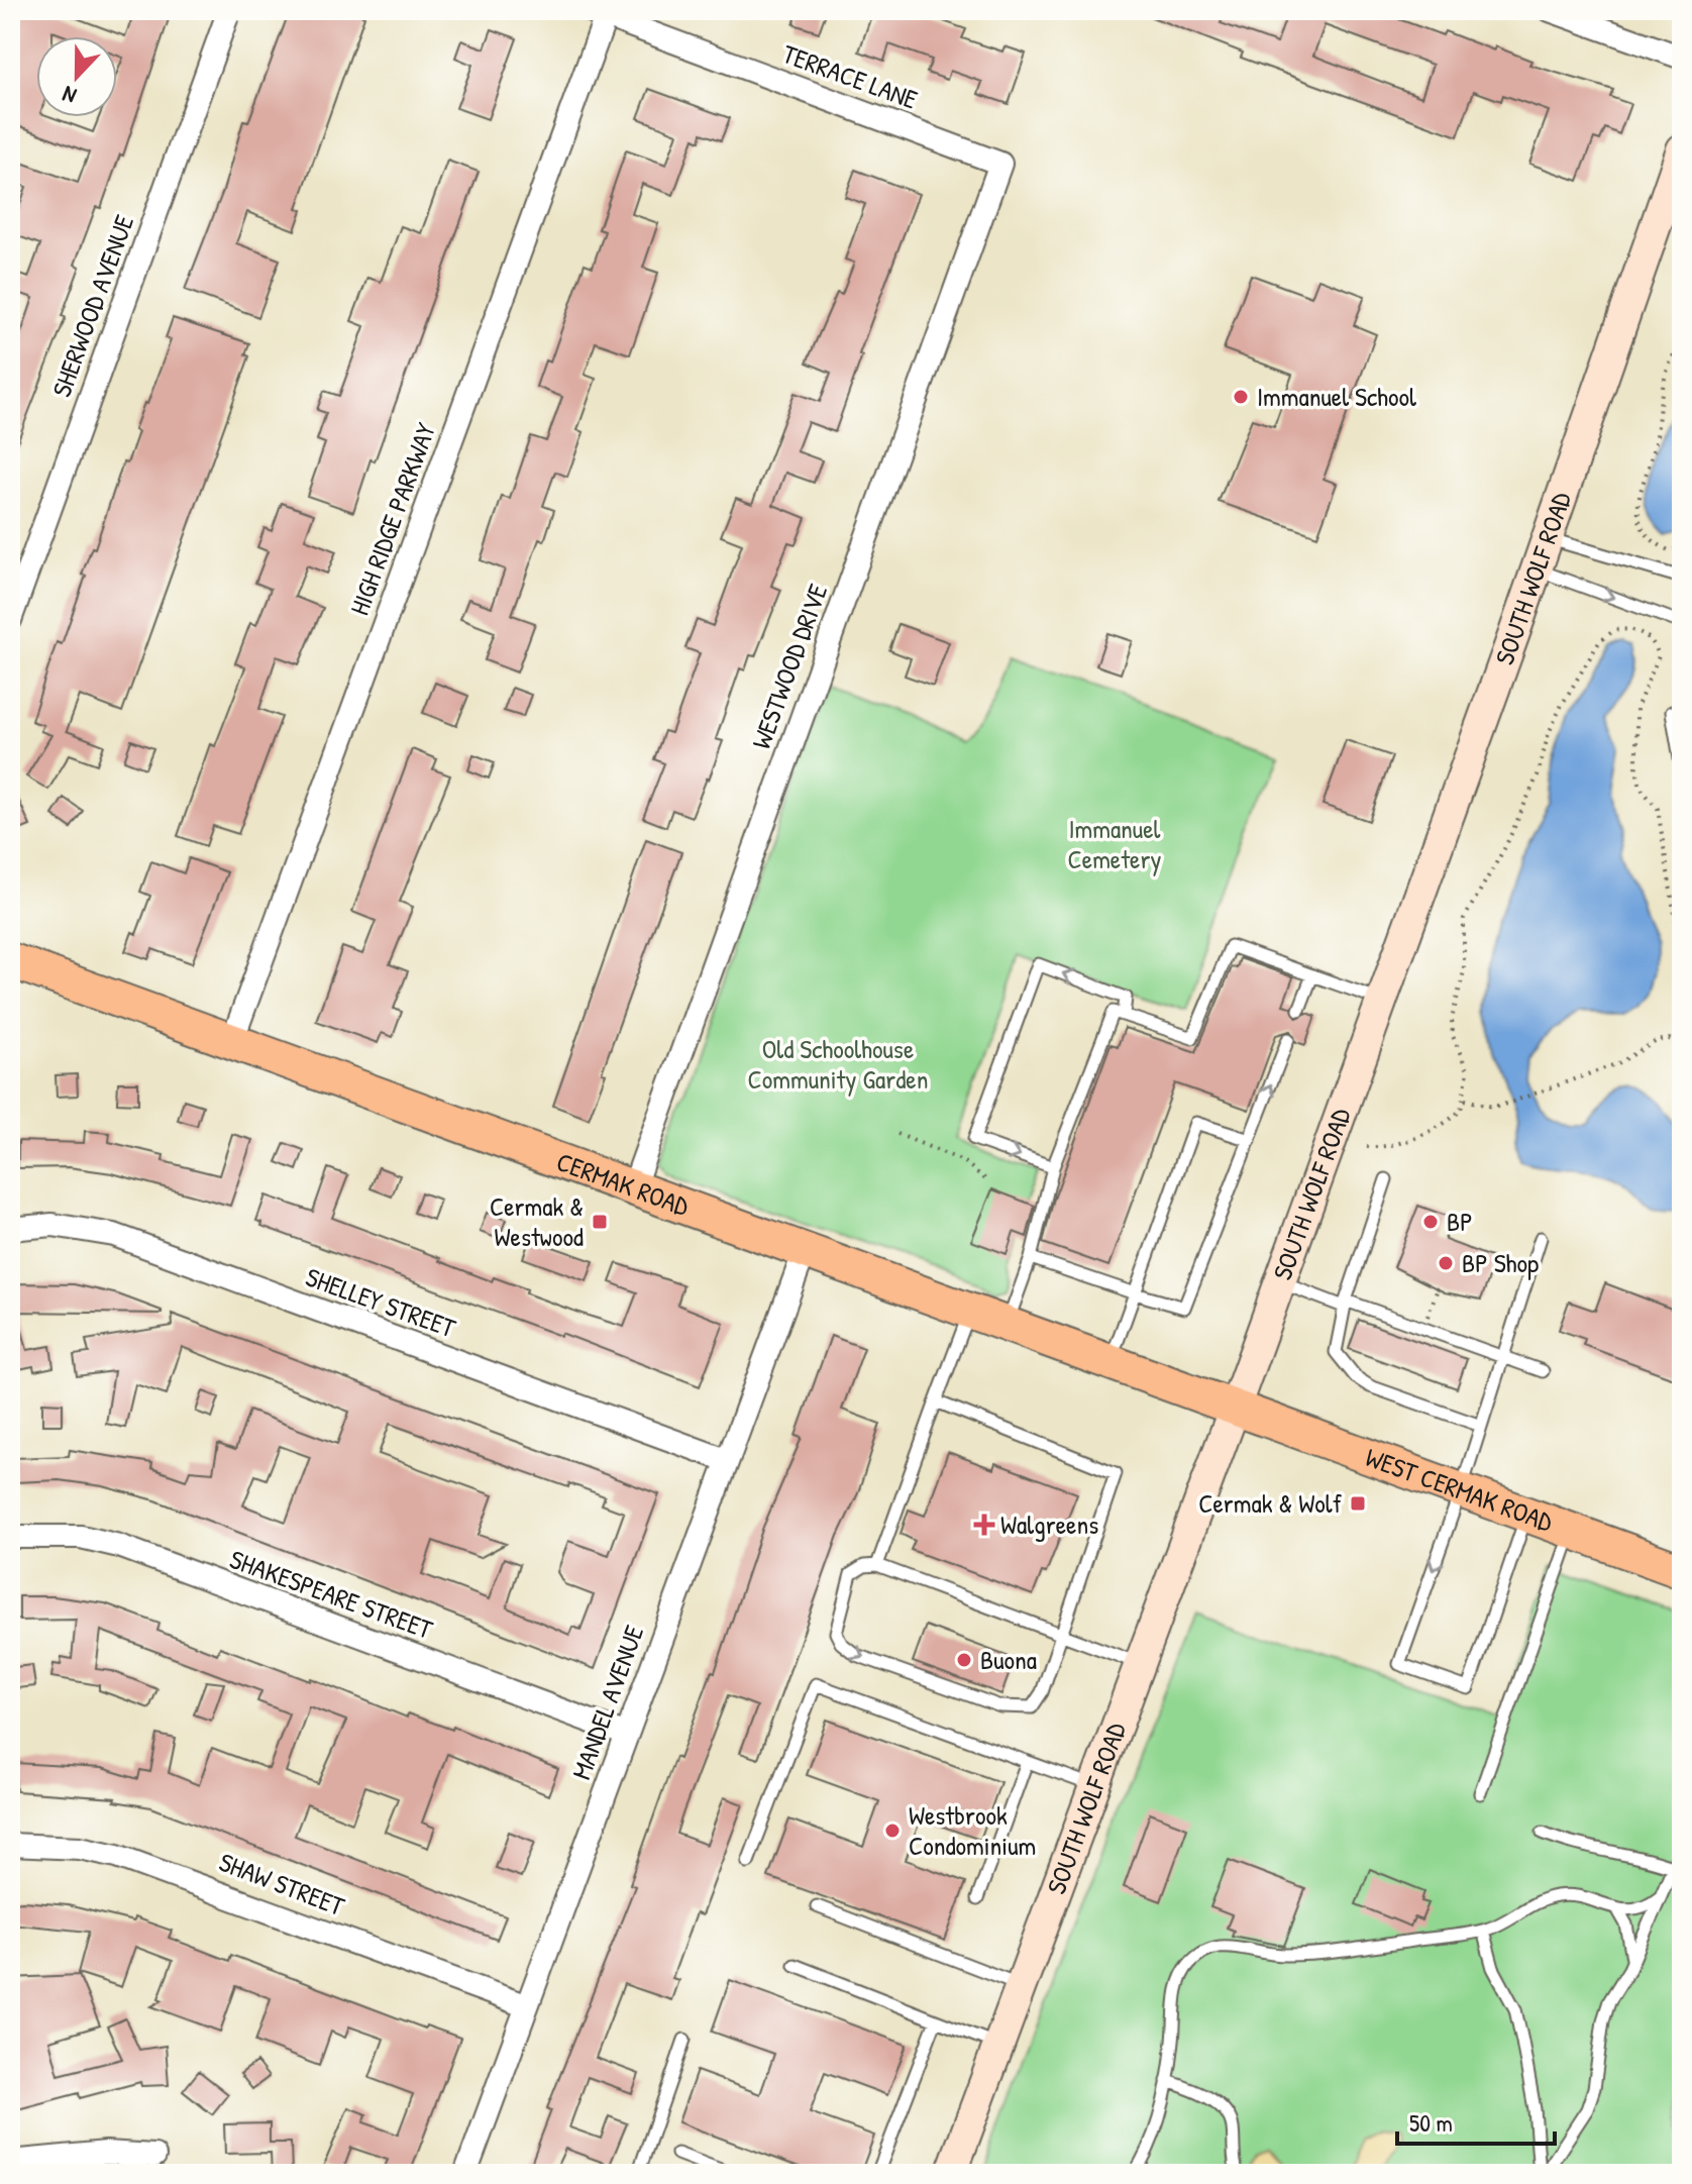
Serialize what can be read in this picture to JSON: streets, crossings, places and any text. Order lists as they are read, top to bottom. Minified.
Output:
{"streets":{"main road":["SOUTH WOLF ROAD","CERMAK ROAD","WEST CERMAK ROAD"],"street":["TERRACE LANE","SHERWOOD AVENUE","HIGH RIDGE PARKWAY","WESTWOOD DRIVE","SHELLEY STREET","SHAKESPEARE STREET","MANDEL AVENUE","SHAW STREET"]},"crossings":[["TERRACE LANE","HIGH RIDGE PARKWAY"],["TERRACE LANE","WESTWOOD DRIVE"],["HIGH RIDGE PARKWAY","CERMAK ROAD"],["SOUTH WOLF ROAD","CERMAK ROAD"],["SOUTH WOLF ROAD","WEST CERMAK ROAD"],["WESTWOOD DRIVE","CERMAK ROAD"],["CERMAK ROAD","WEST CERMAK ROAD"],["CERMAK ROAD","MANDEL AVENUE"],["SHELLEY STREET","MANDEL AVENUE"],["SHAKESPEARE STREET","MANDEL AVENUE"],["MANDEL AVENUE","SHAW STREET"]],"parks":["Immanuel Cemetery","Old Schoolhouse Community Garden"],"places":{"other":["Immanuel School","BP","BP Shop","Buona","Westbrook Condominium"],"transit":["Cermak & Westwood","Cermak & Wolf"],"health":["Walgreens"]},"scale_bar":"50 m","north":"bottom"}
